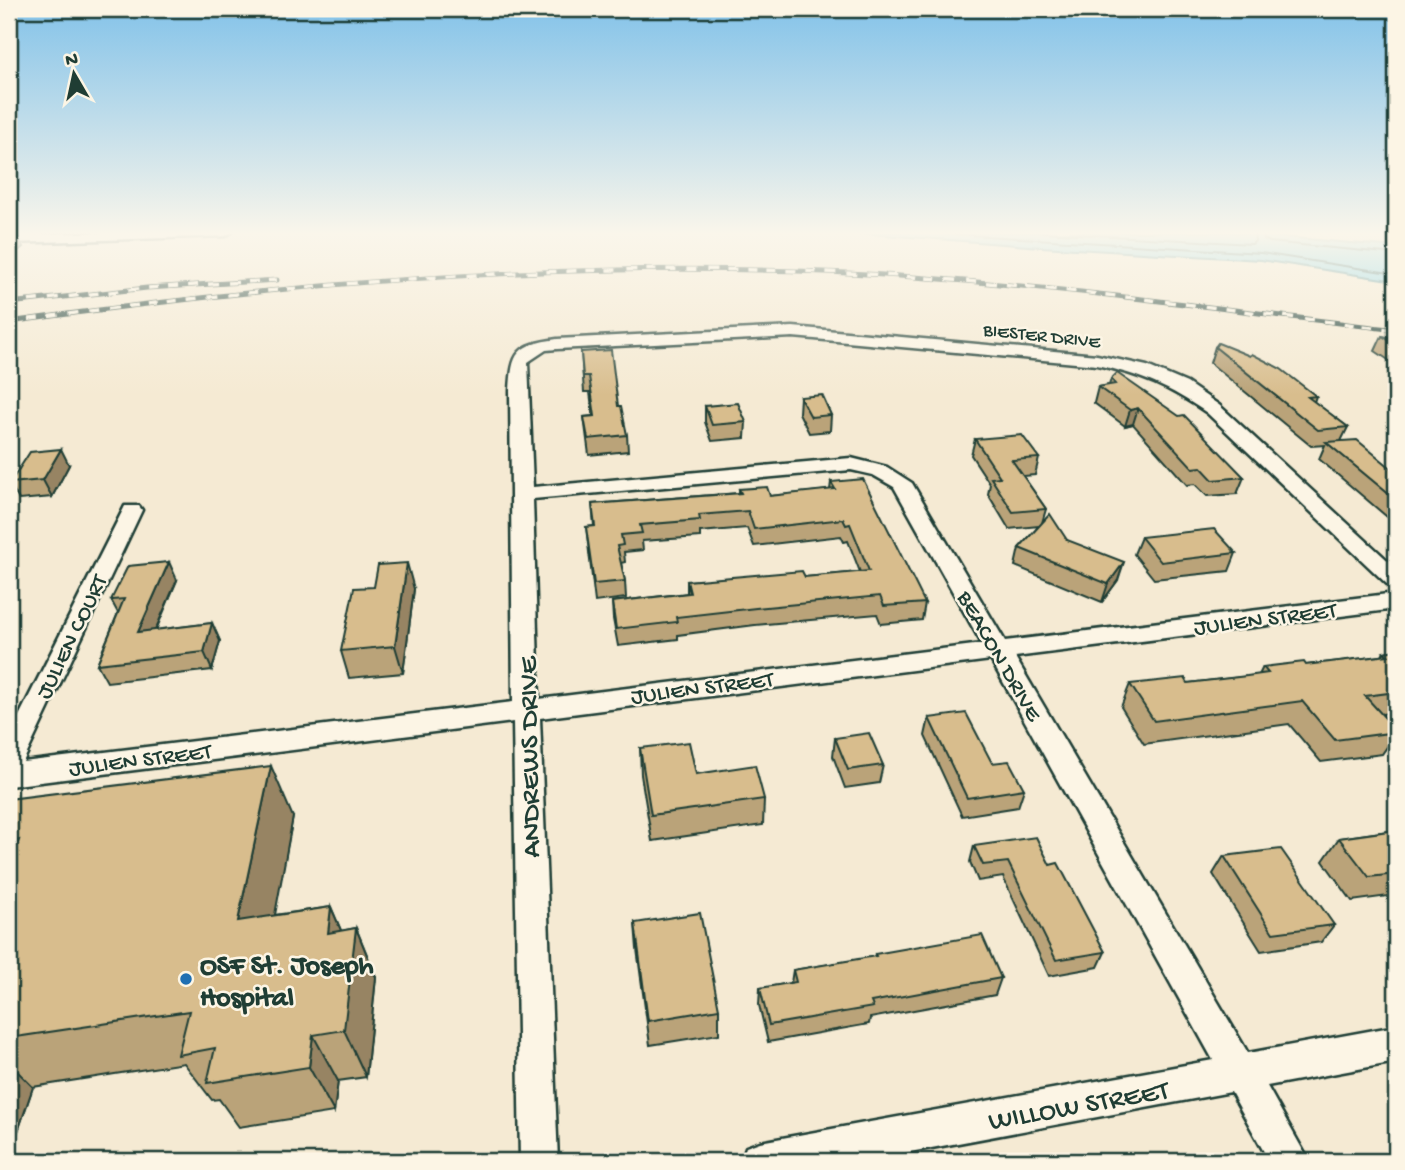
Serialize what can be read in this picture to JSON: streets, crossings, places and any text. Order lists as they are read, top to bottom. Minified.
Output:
{"streets":{"street":["BIESTER DRIVE","JULIEN STREET","JULIEN COURT","BEACON DRIVE","ANDREWS DRIVE","WILLOW STREET"]},"crossings":[["BIESTER DRIVE","ANDREWS DRIVE"],["JULIEN STREET","BEACON DRIVE"],["JULIEN STREET","ANDREWS DRIVE"],["BEACON DRIVE","ANDREWS DRIVE"],["BEACON DRIVE","WILLOW STREET"]],"places":["OSF St. Joseph Hospital"],"north":"top"}
